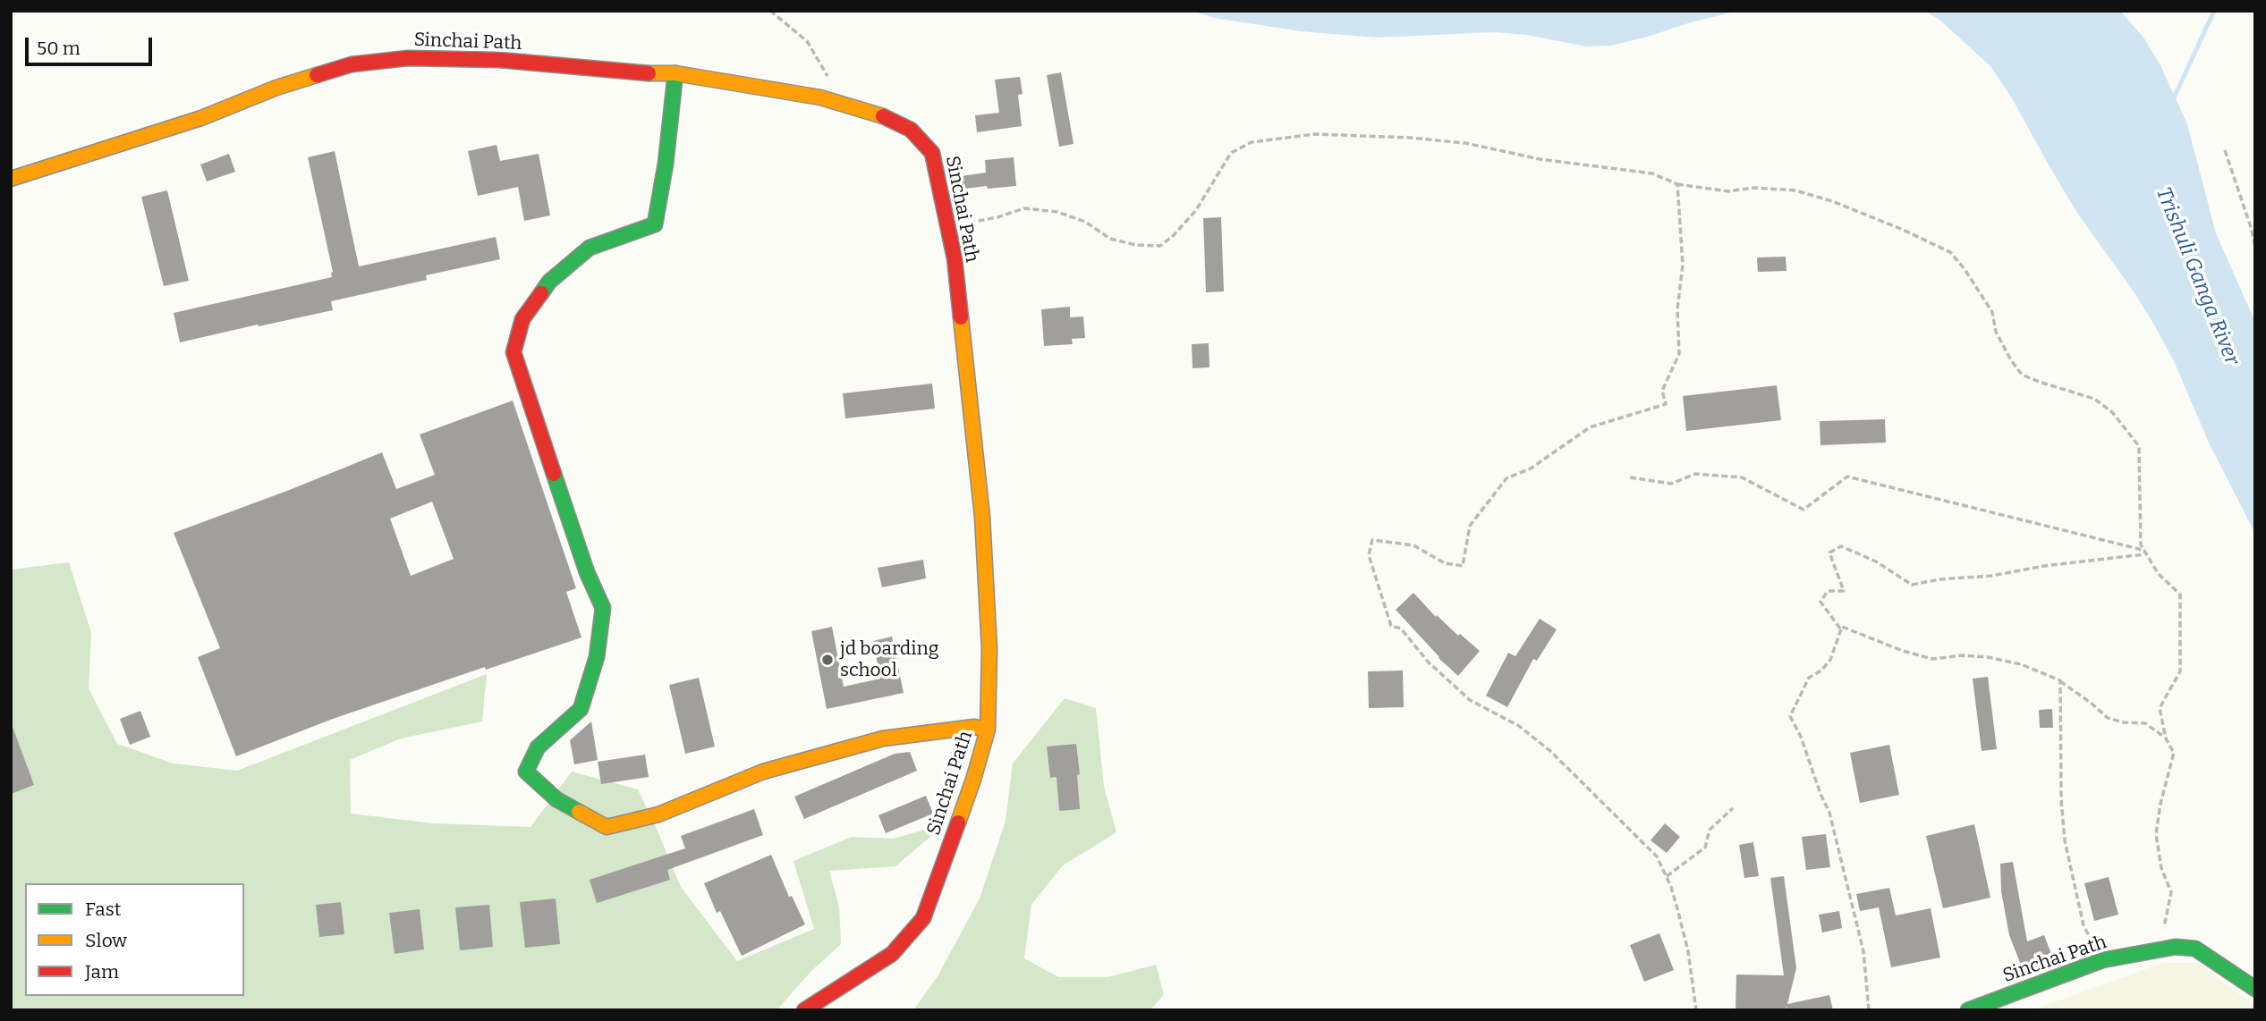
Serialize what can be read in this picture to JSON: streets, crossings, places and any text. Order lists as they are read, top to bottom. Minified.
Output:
{"streets":{"street":["Sinchai Path"]},"water":["Trishuli Ganga River"],"places":["jd boarding school"],"legend":["Fast","Slow","Jam"],"scale_bar":"50 m"}
